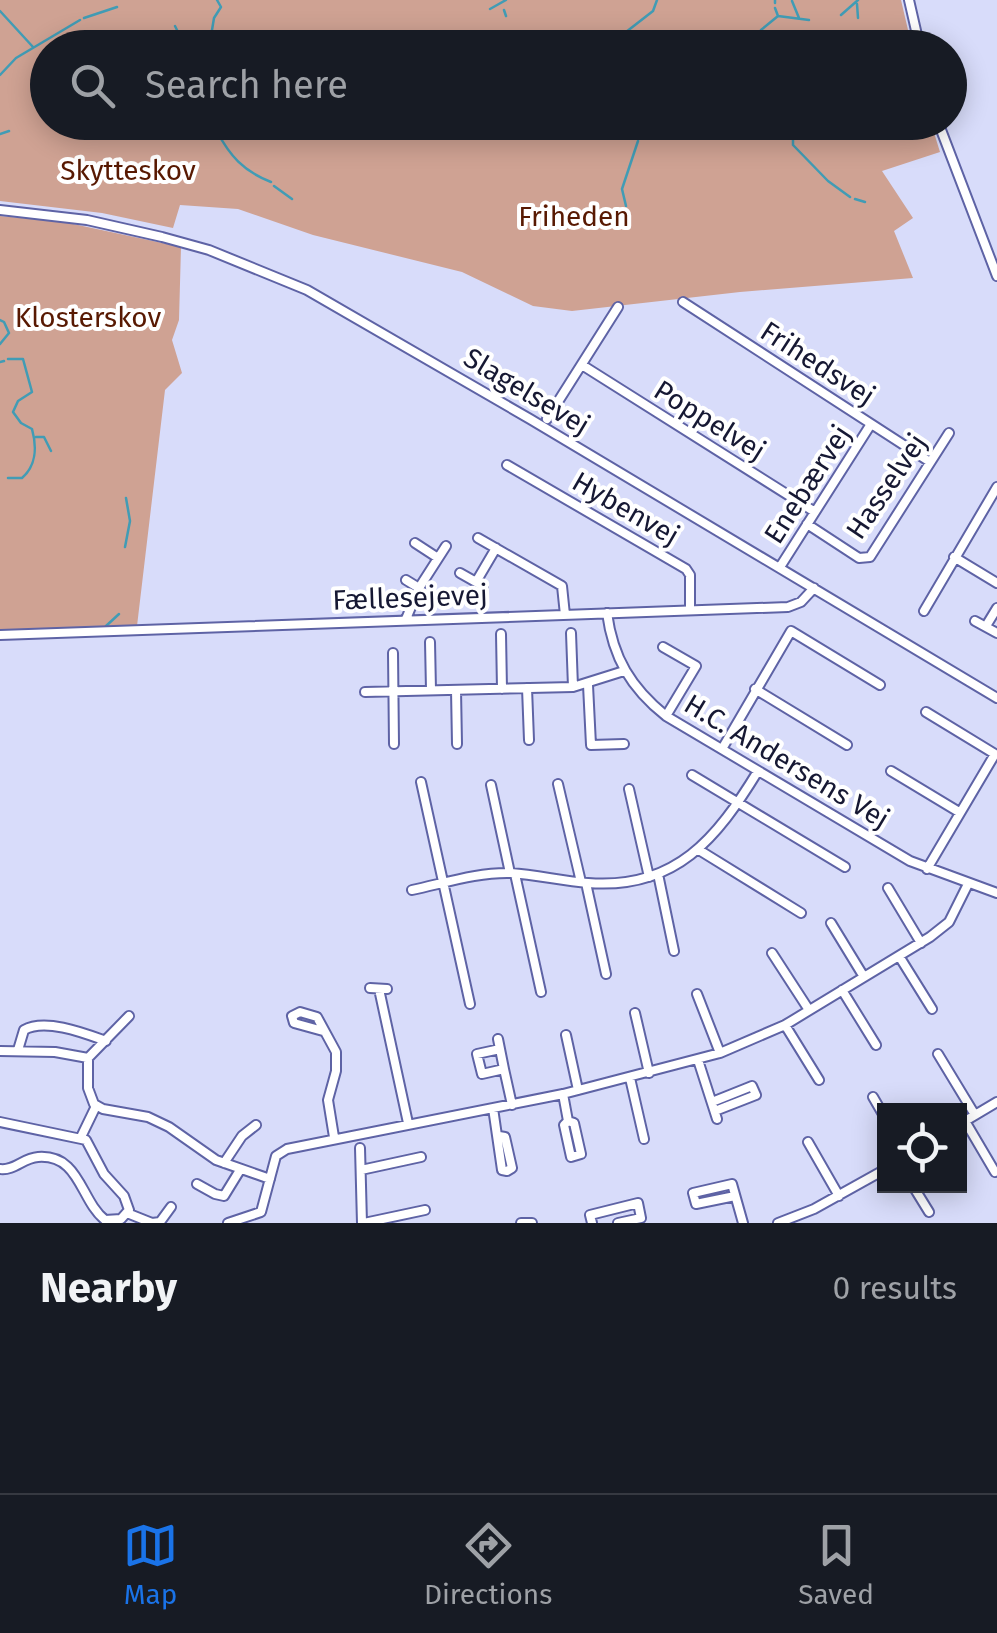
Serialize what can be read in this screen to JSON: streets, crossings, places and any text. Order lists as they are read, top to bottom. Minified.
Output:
{"streets":{"street":["Frihedsvej","Slagelsevej","Poppelvej","Enebærvej","Hasselvej","Hybenvej","Fællesejevej","H.C. Andersens Vej"]},"crossings":[["Frihedsvej","Enebærvej"],["Frihedsvej","Hasselvej"],["Slagelsevej","Enebærvej"],["Slagelsevej","Fællesejevej"],["Poppelvej","Enebærvej"],["Enebærvej","Hasselvej"],["Hybenvej","Fællesejevej"],["Fællesejevej","H.C. Andersens Vej"]],"parks":["Skytteskov","Friheden","Klosterskov"],"page":{"search":"Search here","heading":["Nearby","0 results"],"nav":["Map","Directions","Saved"]}}
